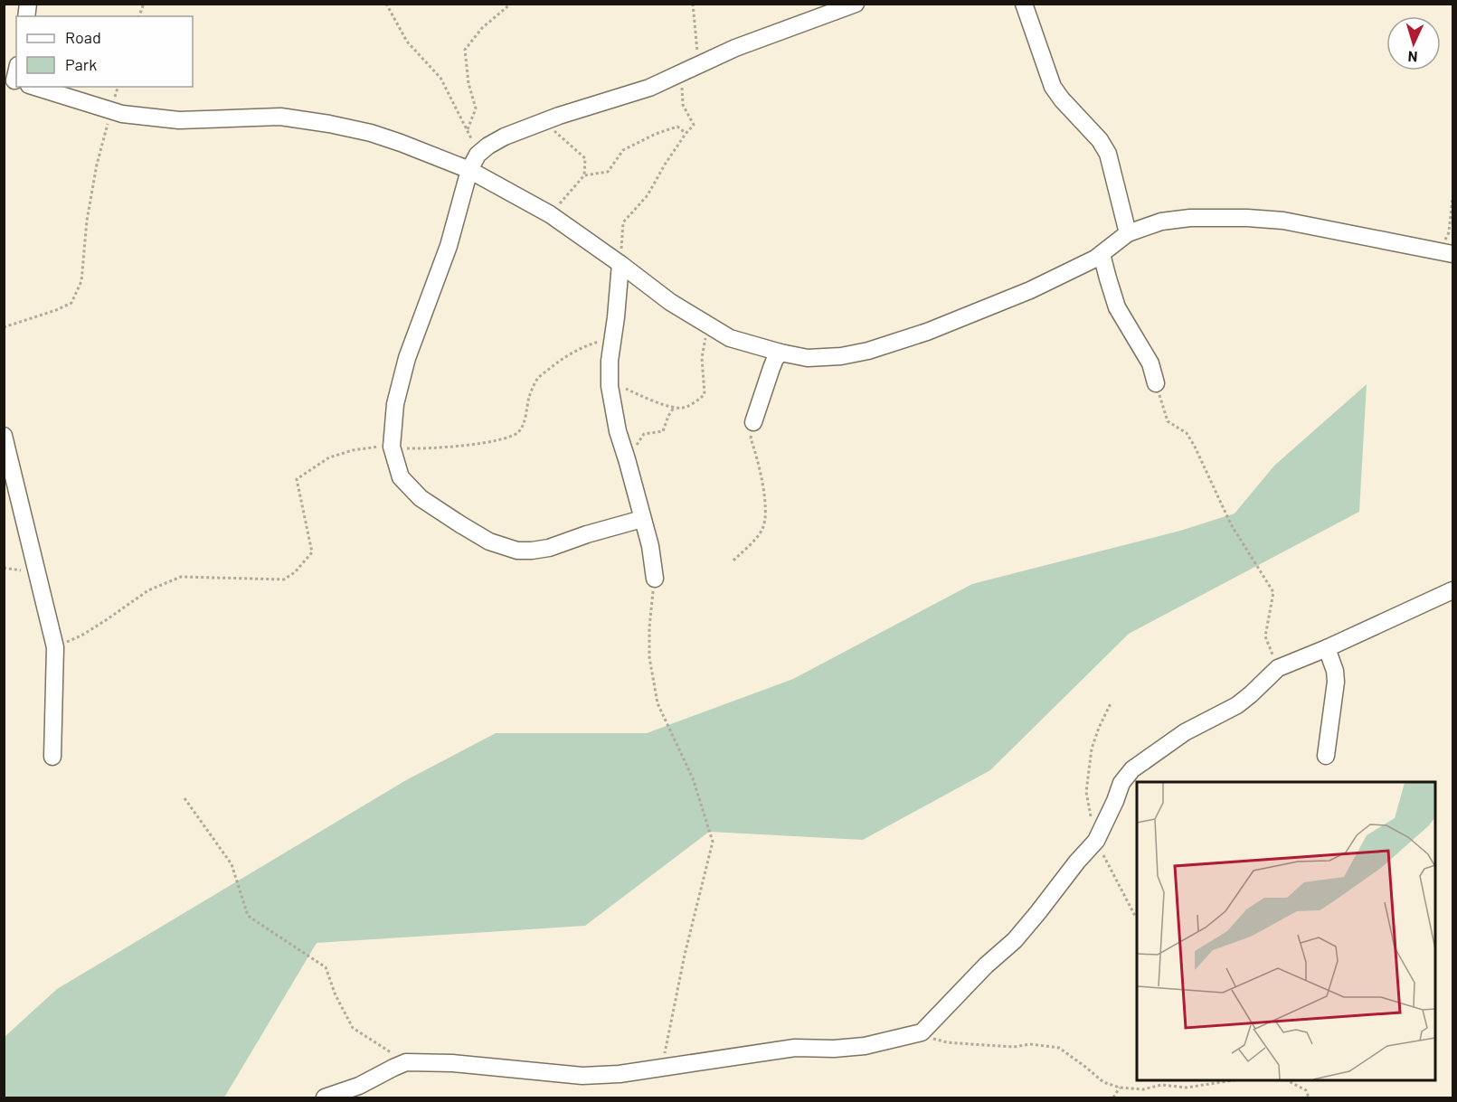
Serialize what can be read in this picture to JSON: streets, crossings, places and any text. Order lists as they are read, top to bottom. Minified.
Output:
{"legend":["Road","Park"],"north":"bottom"}
